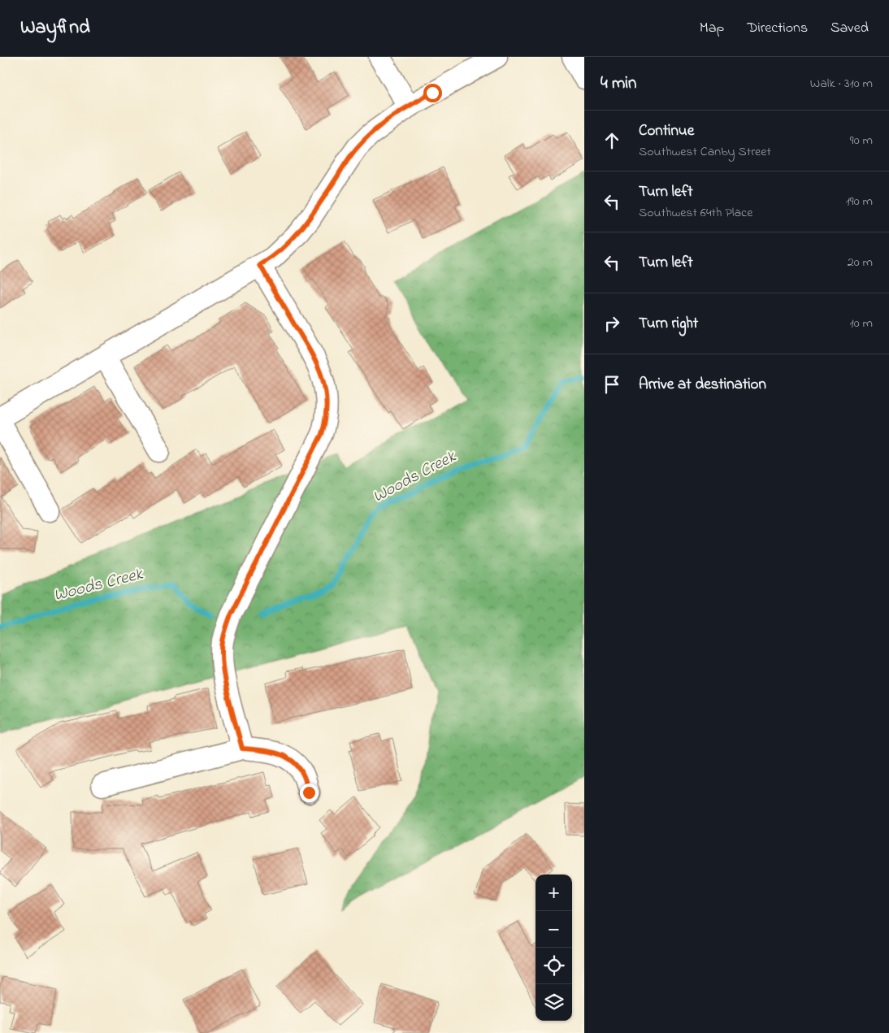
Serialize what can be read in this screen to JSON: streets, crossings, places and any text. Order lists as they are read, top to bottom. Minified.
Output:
{"water":["Woods Creek"],"page":{"header":"Wayfind","nav":["Map","Directions","Saved"],"heading":["4 min","Walk · 310 m"],"list":[["Continue","Southwest Canby Street","90 m"],["Turn left","Southwest 64th Place","190 m"],["Turn left","20 m"],["Turn right","10 m"],"Arrive at destination"],"map_buttons":["+","−"]}}
